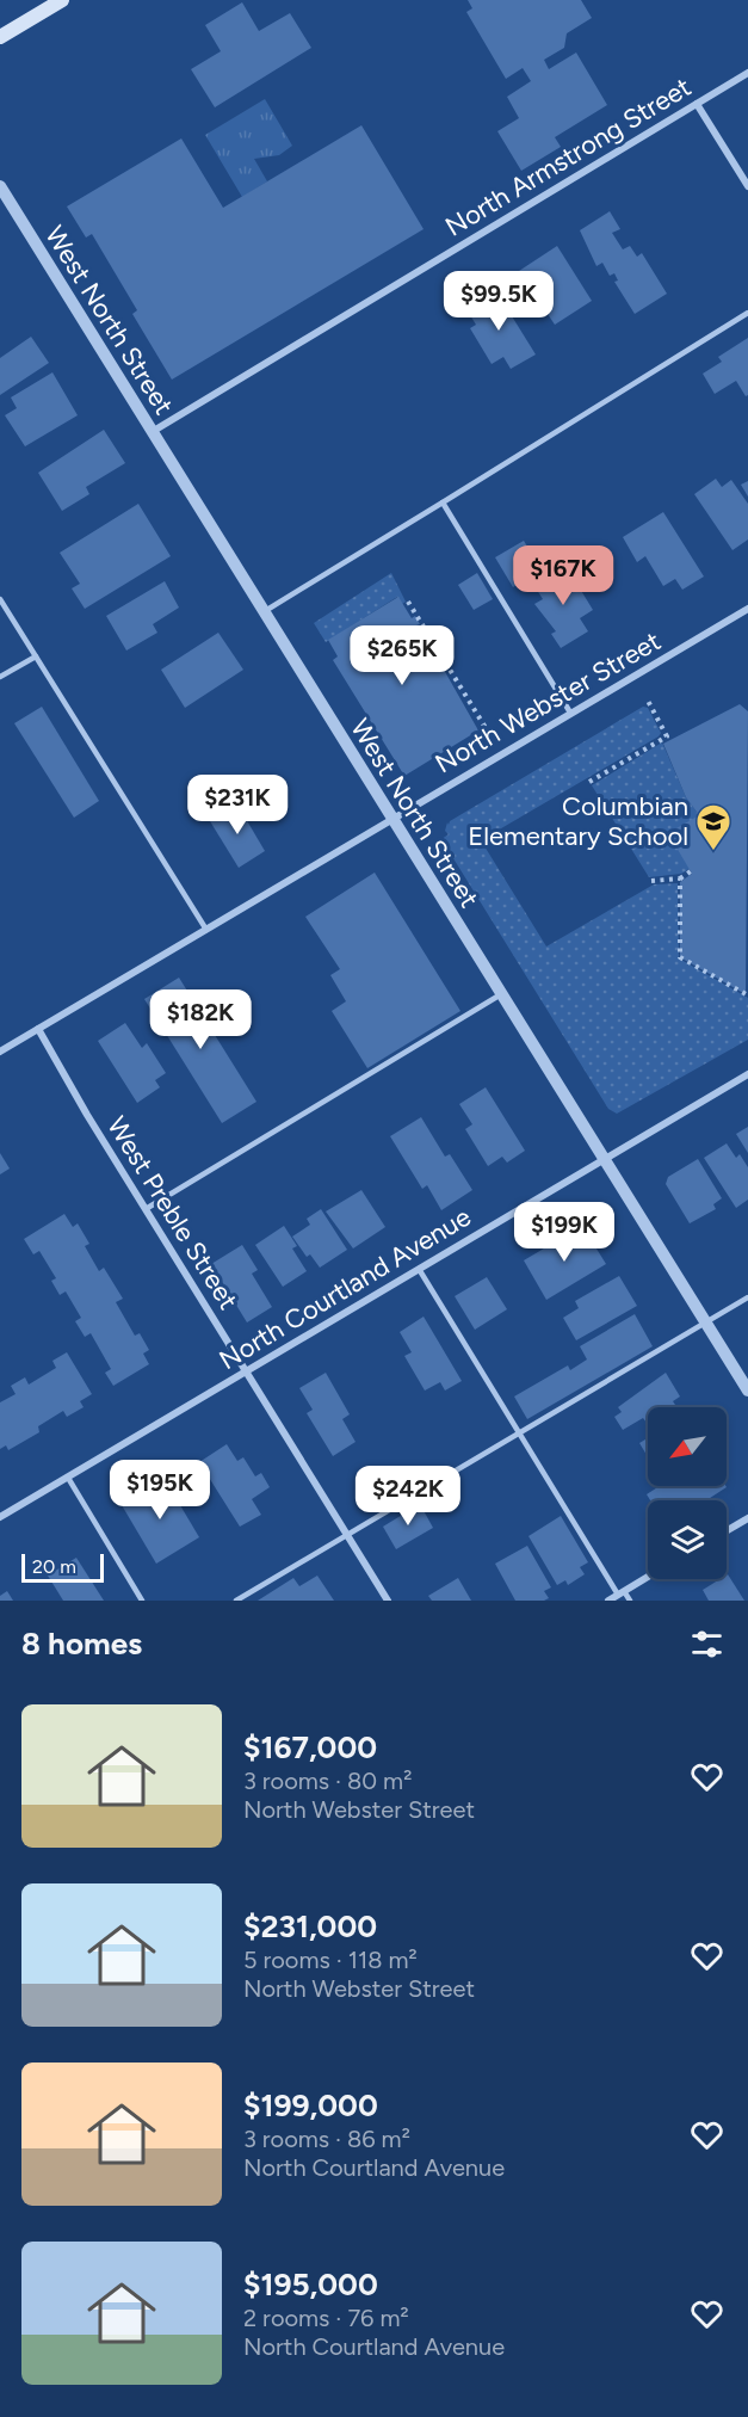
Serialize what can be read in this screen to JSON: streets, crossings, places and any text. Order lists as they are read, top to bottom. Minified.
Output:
{"streets":{"street":["North Armstrong Street","West North Street","North Webster Street","West Preble Street","North Courtland Avenue"]},"crossings":[["North Armstrong Street","West North Street"],["West North Street","North Webster Street"],["West North Street","North Courtland Avenue"],["North Webster Street","West Preble Street"],["West Preble Street","North Courtland Avenue"]],"places":{"school or university":["Columbian Elementary School"]},"scale_bar":"20 m","north":"bottom left","page":{"price":["$99.5K","$167K","$265K","$231K","$182K","$199K","$195K","$242K"],"scale":"20 m","heading":"8 homes","list":[{"name":"$167,000","note":"3 rooms · 80 m² · North Webster Street"},{"name":"$231,000","note":"5 rooms · 118 m² · North Webster Street"},{"name":"$199,000","note":"3 rooms · 86 m² · North Courtland Avenue"},{"name":"$195,000","note":"2 rooms · 76 m² · North Courtland Avenue"}]}}
